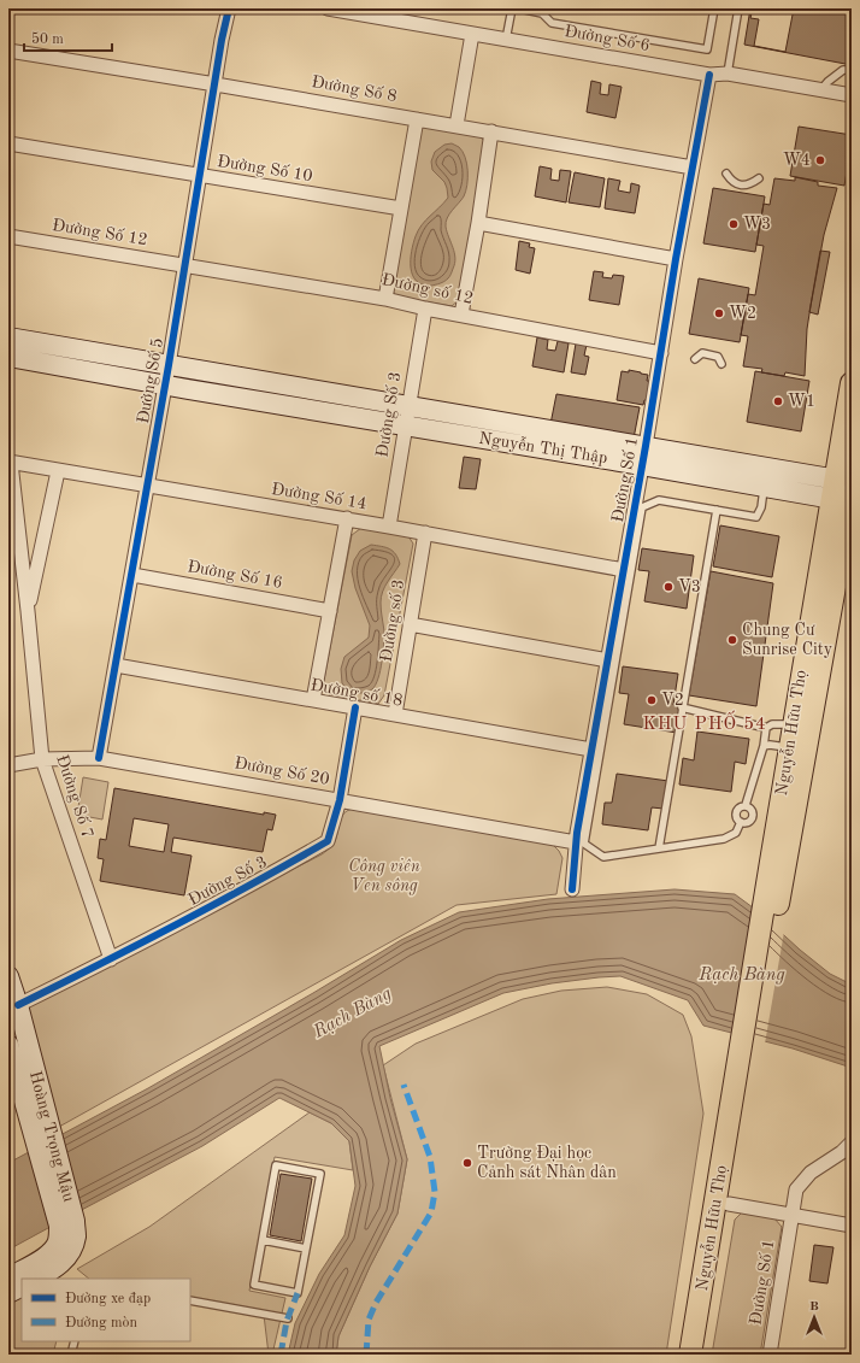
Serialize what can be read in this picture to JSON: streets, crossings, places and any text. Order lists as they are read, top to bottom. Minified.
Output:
{"streets":{"main road":["Nguyễn Thị Thập","Nguyễn Hữu Thọ","Hoàng Trọng Mậu"],"street":["Đường Số 6","Đường Số 8","Đường Số 10","Đường Số 12","Đường số 12","Đường Số 5","Đường Số 3","Đường Số 1","Đường Số 14","Đường Số 16","Đường số 3","Đường số 18","Đường Số 20","Đường Số 7"]},"crossings":[["Đường Số 6","Đường Số 1"],["Đường Số 8","Đường Số 5"],["Đường Số 8","Đường Số 1"],["Đường Số 10","Đường Số 5"],["Đường Số 12","Đường số 12"],["Đường Số 12","Đường Số 5"],["Đường số 12","Đường Số 5"],["Đường số 12","Đường Số 3"],["Đường số 12","Đường Số 1"],["Đường Số 5","Nguyễn Thị Thập"],["Đường Số 5","Đường Số 14"],["Đường Số 5","Đường Số 16"],["Đường Số 5","Đường số 18"],["Đường Số 5","Đường Số 20"],["Đường Số 3","Nguyễn Thị Thập"],["Đường Số 3","Đường Số 14"],["Đường Số 3","Đường số 18"],["Đường Số 3","Đường Số 20"],["Đường Số 3","Đường Số 7"],["Đường Số 3","Hoàng Trọng Mậu"],["Nguyễn Thị Thập","Đường Số 1"],["Nguyễn Thị Thập","Nguyễn Hữu Thọ"],["Đường Số 1","Đường Số 14"],["Đường Số 1","Đường số 18"],["Đường Số 1","Đường Số 20"],["Đường Số 14","Đường số 3"],["Đường Số 14","Đường Số 7"],["Đường số 3","Đường số 18"],["Đường Số 20","Đường Số 7"]],"districts":["KHU PHỐ 54"],"water":["Rạch Bàng"],"parks":["Công viên Ven sông"],"places":["W4","W3","W2","W1","V3","Chung Cư Sunrise City","V2","Trường Đại học Cảnh sát Nhân dân"],"legend":["Đường xe đạp","Đường mòn"],"scale_bar":"50 m","north":"top"}
